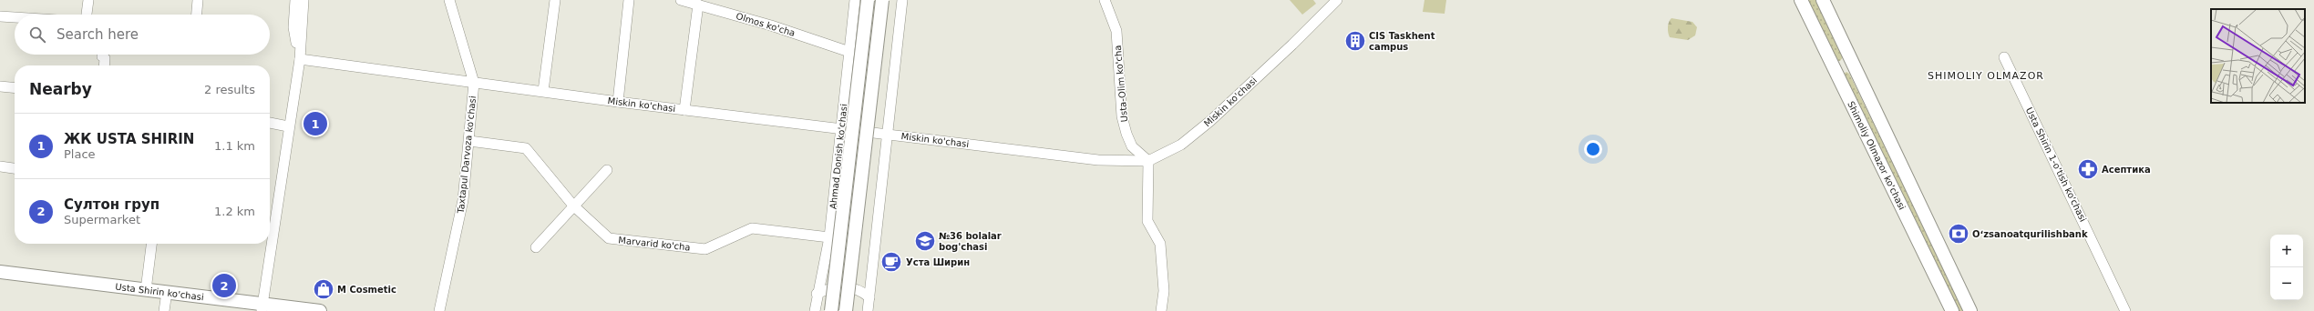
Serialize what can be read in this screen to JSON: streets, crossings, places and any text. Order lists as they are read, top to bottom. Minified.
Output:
{"streets":{"main road":["Shimoliy Olmazor ko'chasi","Ahmad Donish ko'chasi","Usta Shirin ko'chasi"],"street":["Olmos ko'cha","Usta-Olim ko'cha","Miskin ko'chasi","Taxtapul Darvoza ko'chasi","Usta Shirin 1-o'tish ko'chasi","Marvarid ko'cha"]},"crossings":[["Olmos ko'cha","Ahmad Donish ko'chasi"],["Usta-Olim ko'cha","Miskin ko'chasi"],["Miskin ko'chasi","Taxtapul Darvoza ko'chasi"],["Miskin ko'chasi","Ahmad Donish ko'chasi"],["Taxtapul Darvoza ko'chasi","Marvarid ko'cha"],["Ahmad Donish ko'chasi","Marvarid ko'cha"]],"districts":["SHIMOLIY OLMAZOR"],"places":{"building":["CIS Taskhent campus"],"pharmacy":["Асептика"],"bank":["Oʻzsanoatqurilishbank"],"school or university":["№36 bolalar bog'chasi"],"cafe":["Уста Ширин"],"shop":["M Cosmetic"]},"page":{"search":"Search here","heading":["Nearby","2 results"],"pins":["1","2"],"list":[{"mark":"1","name":"ЖК USTA SHIRIN","note":"Place","value":"1.1 km"},{"mark":"2","name":"Султон груп","note":"Supermarket","value":"1.2 km"}],"map_buttons":["+","−"]}}
